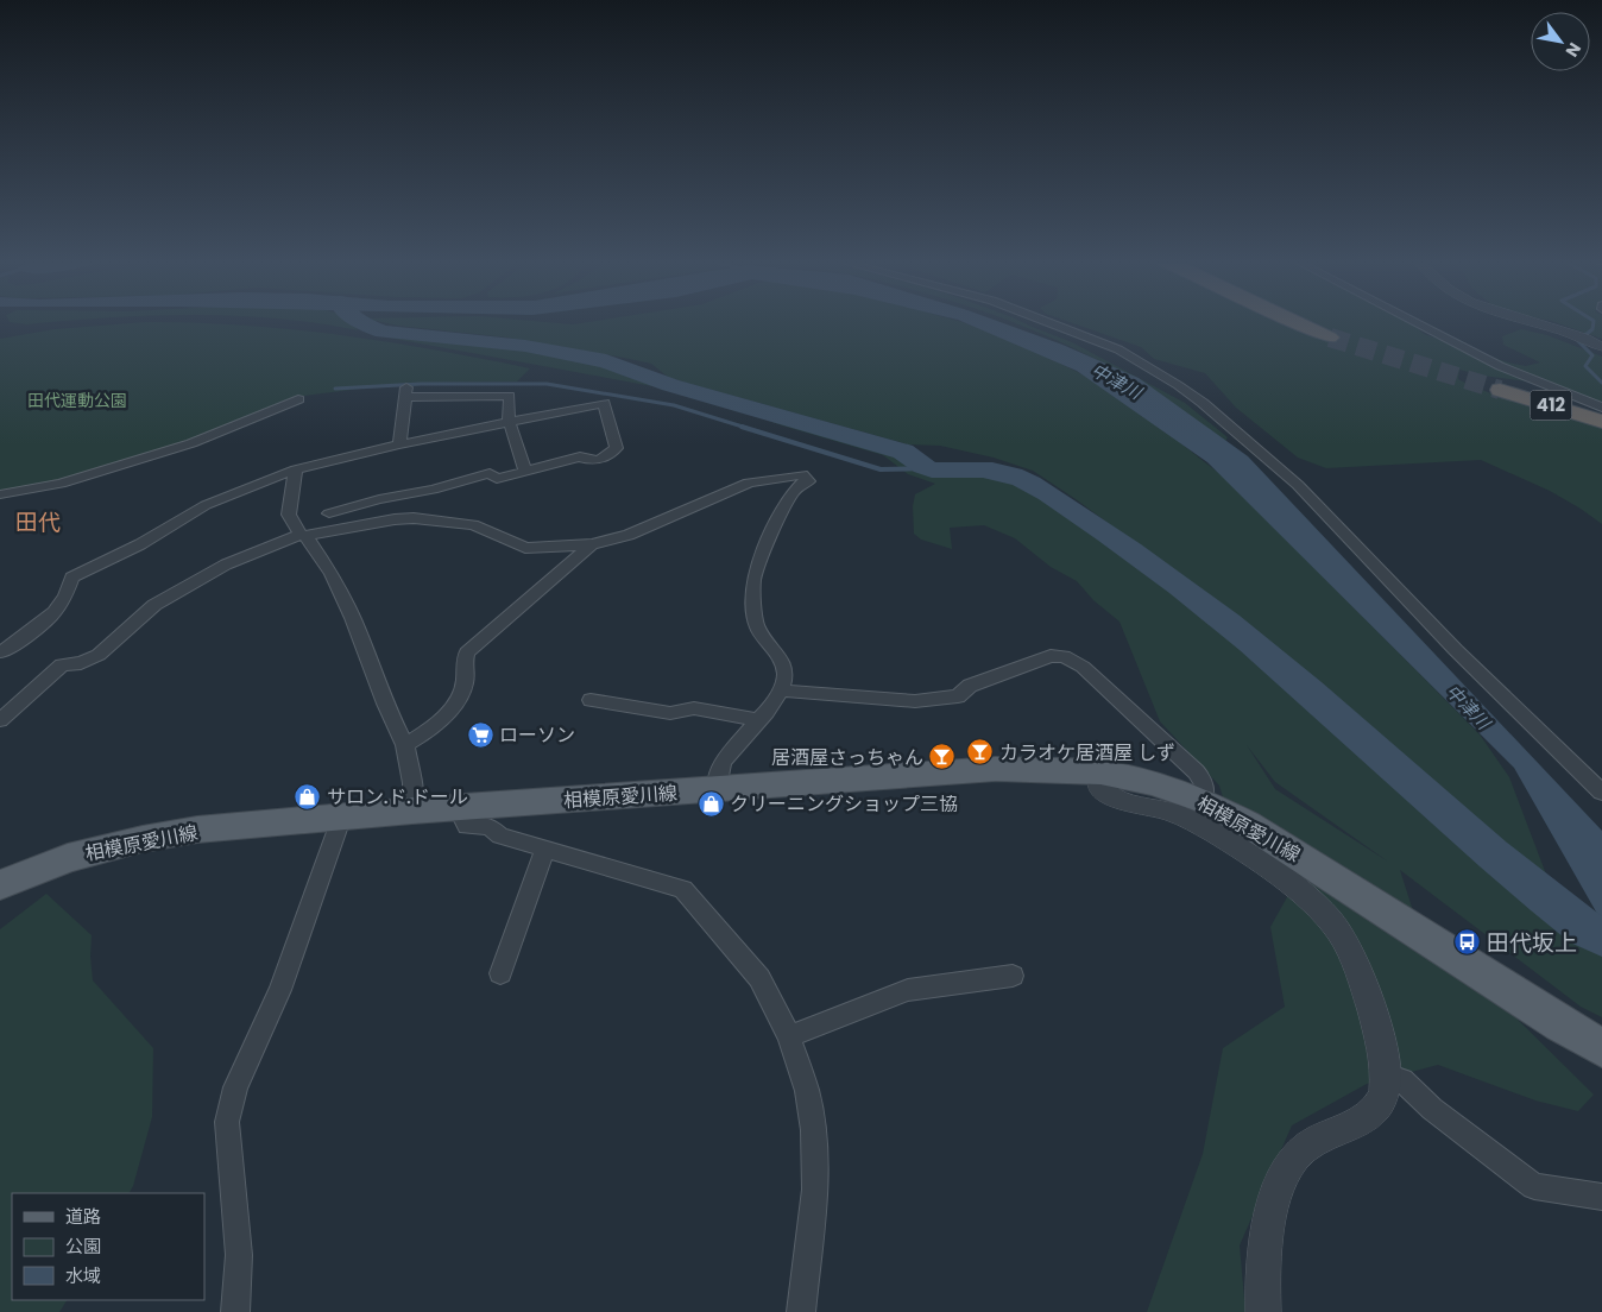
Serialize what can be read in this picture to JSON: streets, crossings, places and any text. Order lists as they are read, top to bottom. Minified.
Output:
{"streets":{"highway":["412"],"main road":["相模原愛川線"]},"districts":["田代"],"water":["中津川"],"parks":["田代運動公園"],"places":{"supermarket":["ローソン"],"bar":["カラオケ居酒屋 しず","居酒屋さっちゃん"],"shop":["サロン.ド.ドール","クリーニングショップ三協"],"bus stop":["田代坂上"]},"legend":["道路","公園","水域"],"north":"bottom right"}
